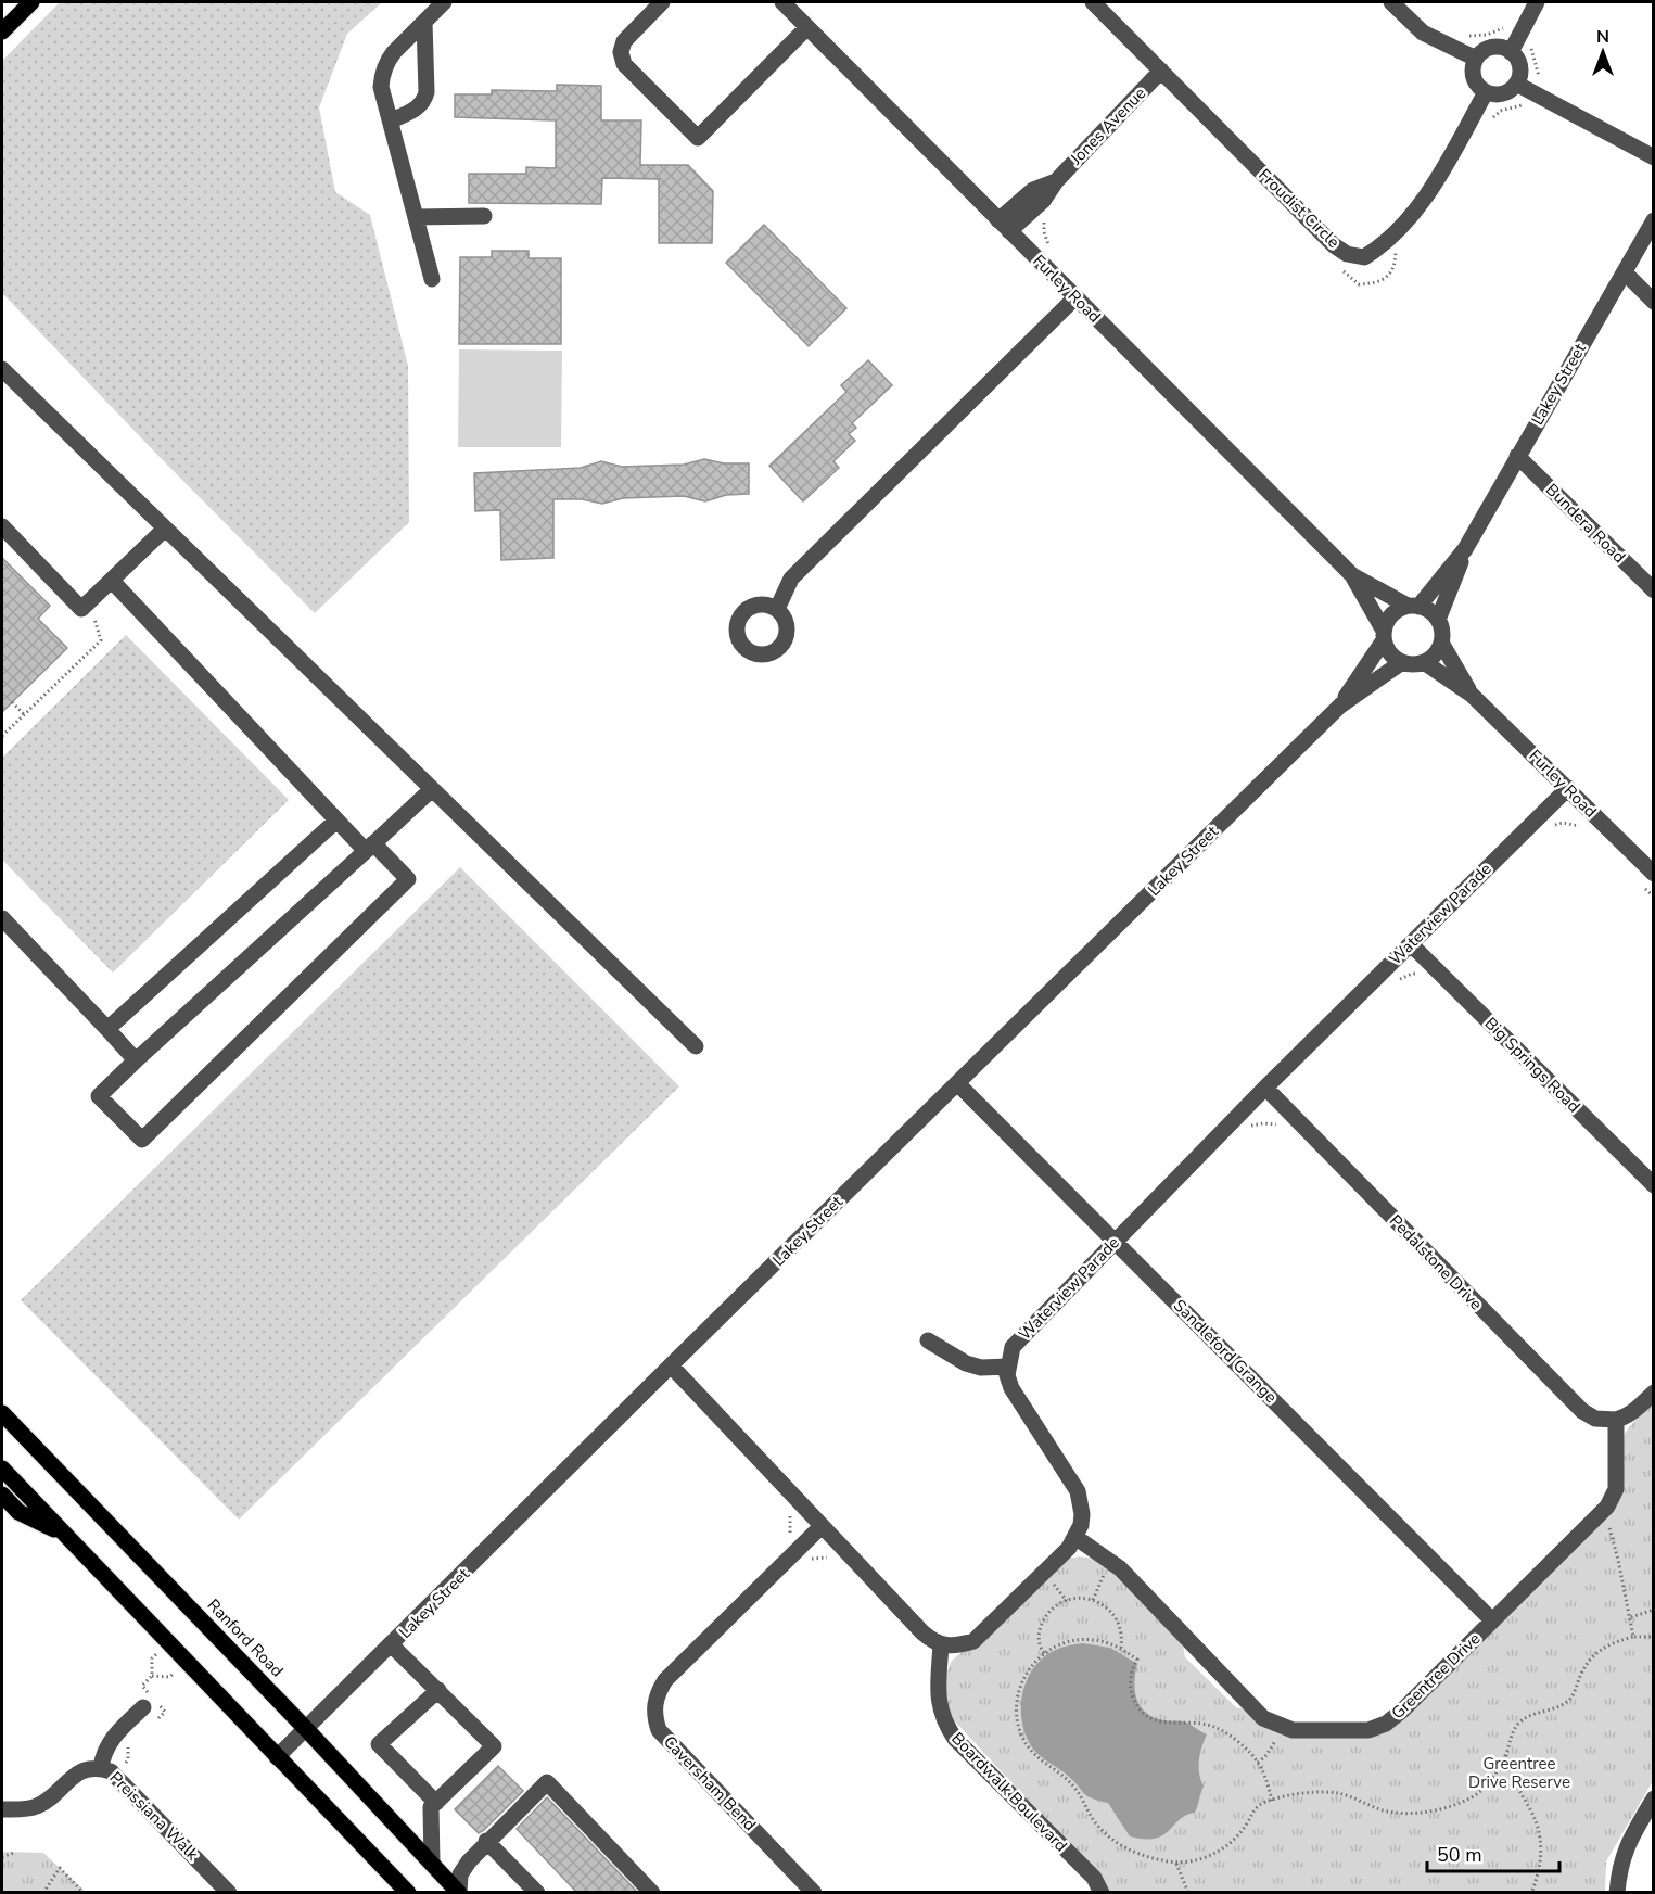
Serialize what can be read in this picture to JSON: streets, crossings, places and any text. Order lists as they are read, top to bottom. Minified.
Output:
{"streets":{"main road":["Ranford Road"],"street":["Jones Avenue","Froudist Circle","Furley Road","Lakey Street","Bundera Road","Waterview Parade","Big Springs Road","Pedalstone Drive","Sandleford Grange","Greentree Drive","Caversham Bend","Boardwalk Boulevard","Preissiana Walk"]},"crossings":[["Jones Avenue","Froudist Circle"],["Jones Avenue","Furley Road"],["Furley Road","Lakey Street"],["Furley Road","Waterview Parade"],["Lakey Street","Bundera Road"],["Lakey Street","Sandleford Grange"],["Lakey Street","Ranford Road"],["Waterview Parade","Big Springs Road"],["Waterview Parade","Pedalstone Drive"],["Waterview Parade","Sandleford Grange"],["Pedalstone Drive","Greentree Drive"],["Sandleford Grange","Greentree Drive"]],"parks":["Greentree Drive Reserve"],"scale_bar":"50 m","north":"top"}
